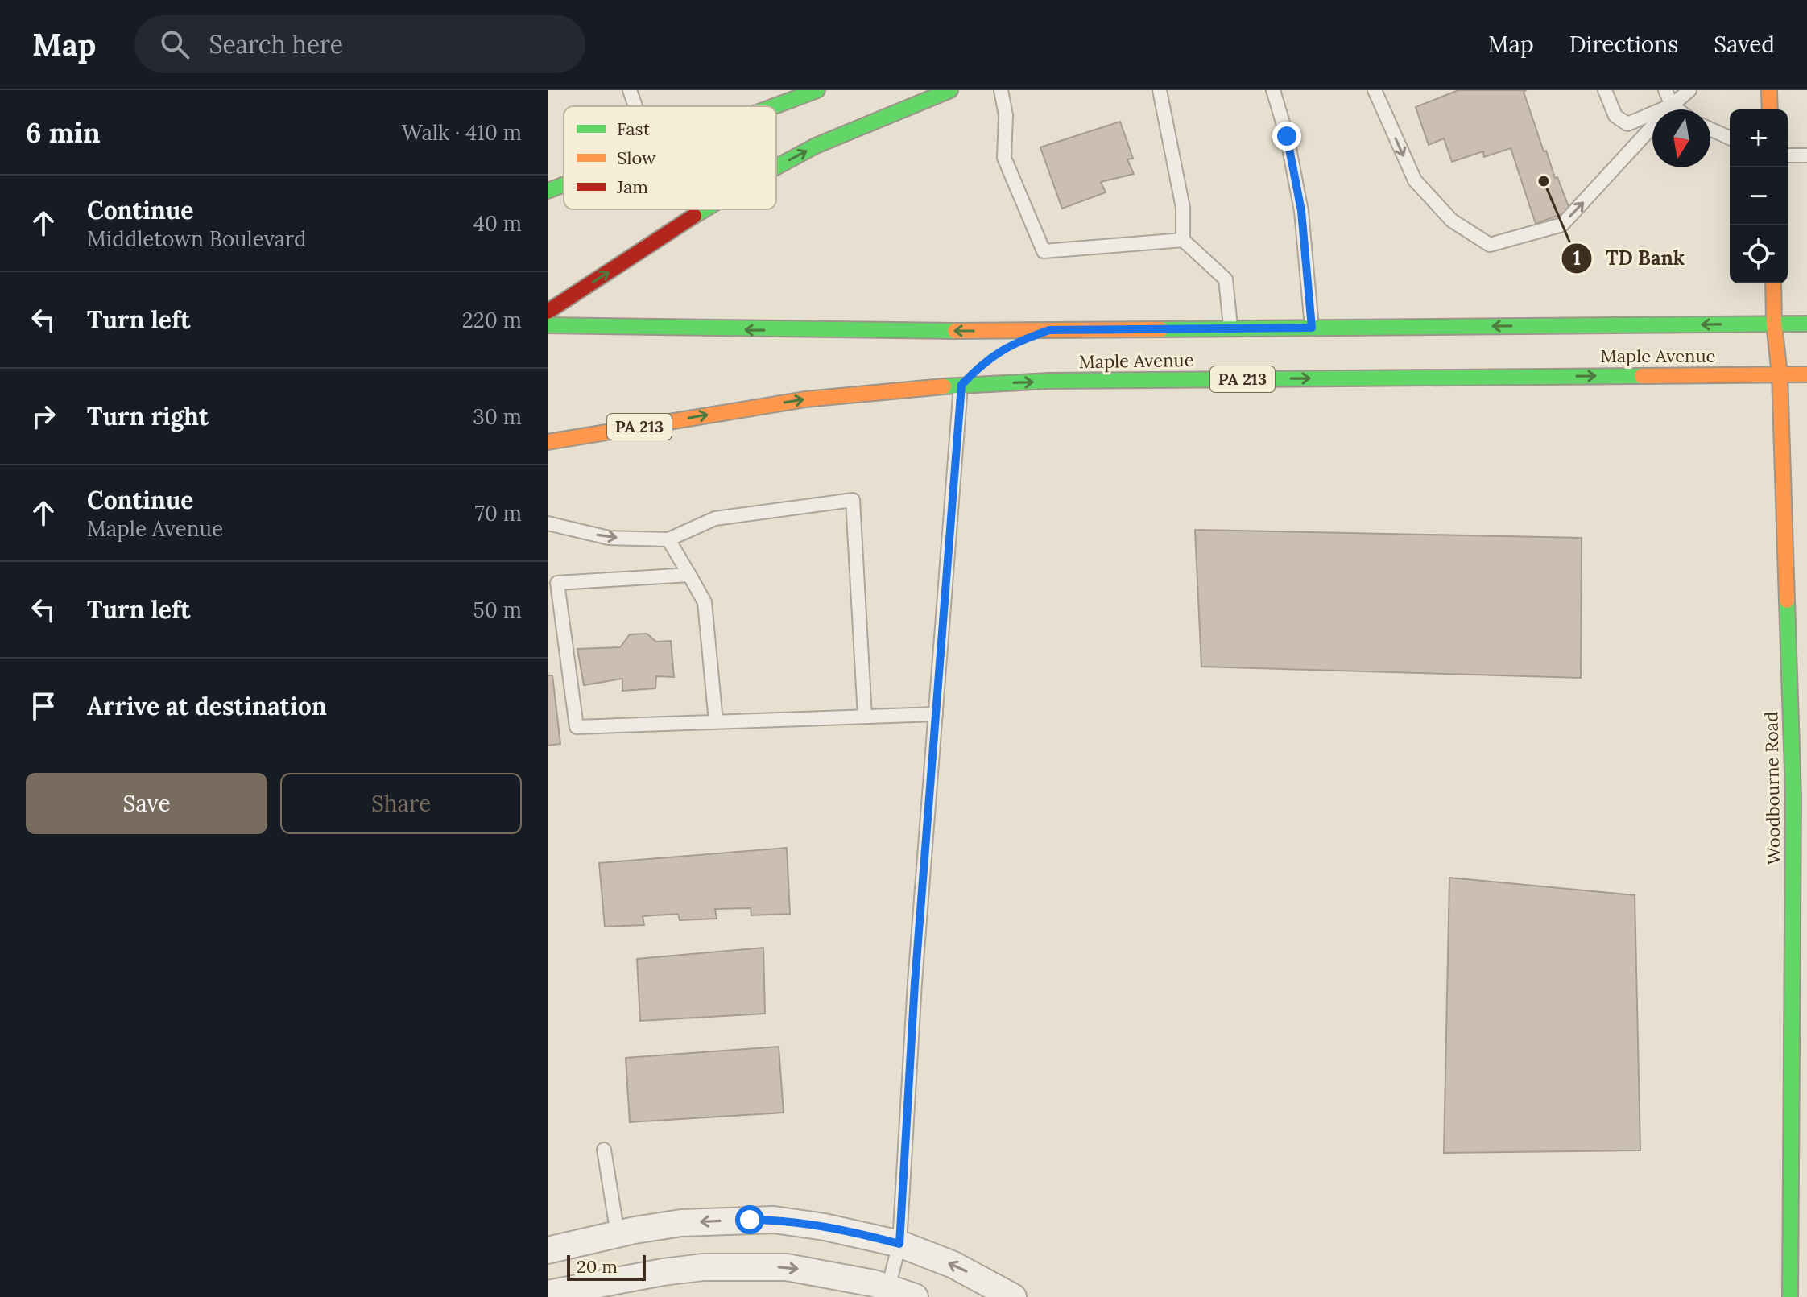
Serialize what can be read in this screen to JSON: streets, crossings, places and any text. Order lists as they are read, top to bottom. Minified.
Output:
{"streets":{"main road":["Maple Avenue","PA 213","Woodbourne Road"]},"crossings":[["Maple Avenue","Woodbourne Road"]],"places":["TD Bank"],"legend":["Fast","Slow","Jam"],"scale_bar":"20 m","north":"bottom","page":{"header":"Map","search":"Search here","nav":["Map","Directions","Saved"],"heading":["6 min","Walk · 410 m"],"map_buttons":["+","−"],"list":[["Continue","Middletown Boulevard","40 m"],["Turn left","220 m"],["Turn right","30 m"],["Continue","Maple Avenue","70 m"],["Turn left","50 m"],"Arrive at destination"],"buttons":["Save","Share"],"scale":"20 m"}}
